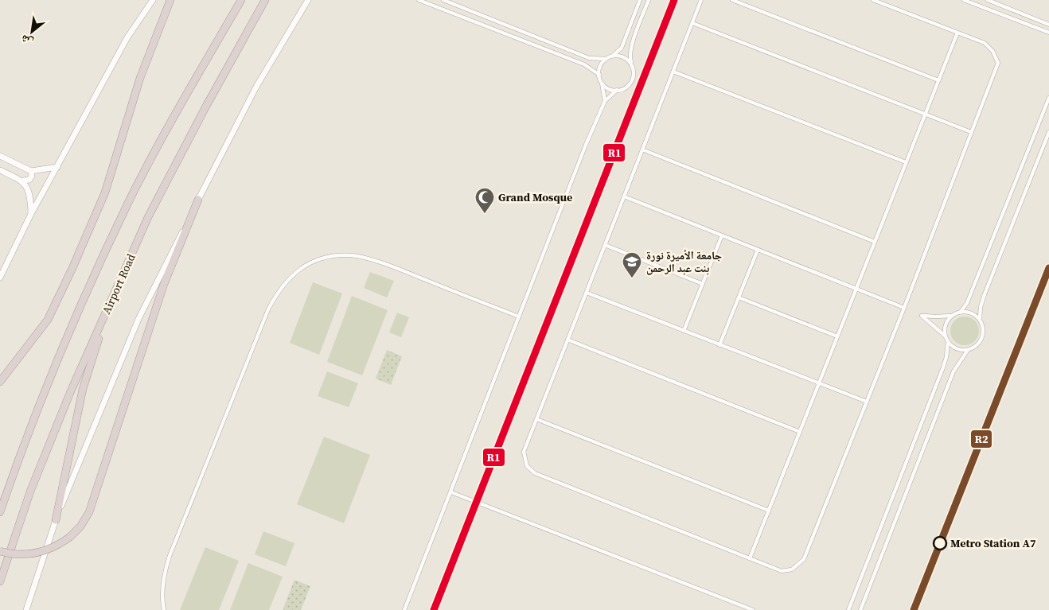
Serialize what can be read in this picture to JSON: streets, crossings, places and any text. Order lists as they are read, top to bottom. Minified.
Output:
{"streets":{"highway":["Airport Road"]},"places":{"mosque":["Grand Mosque"],"school or university":["جامعة الأميرة نورة بنت عبد الرحمن"],"other":["Metro Station A7"]},"lines":["transit line R1","transit line R2"],"north":"bottom left"}
